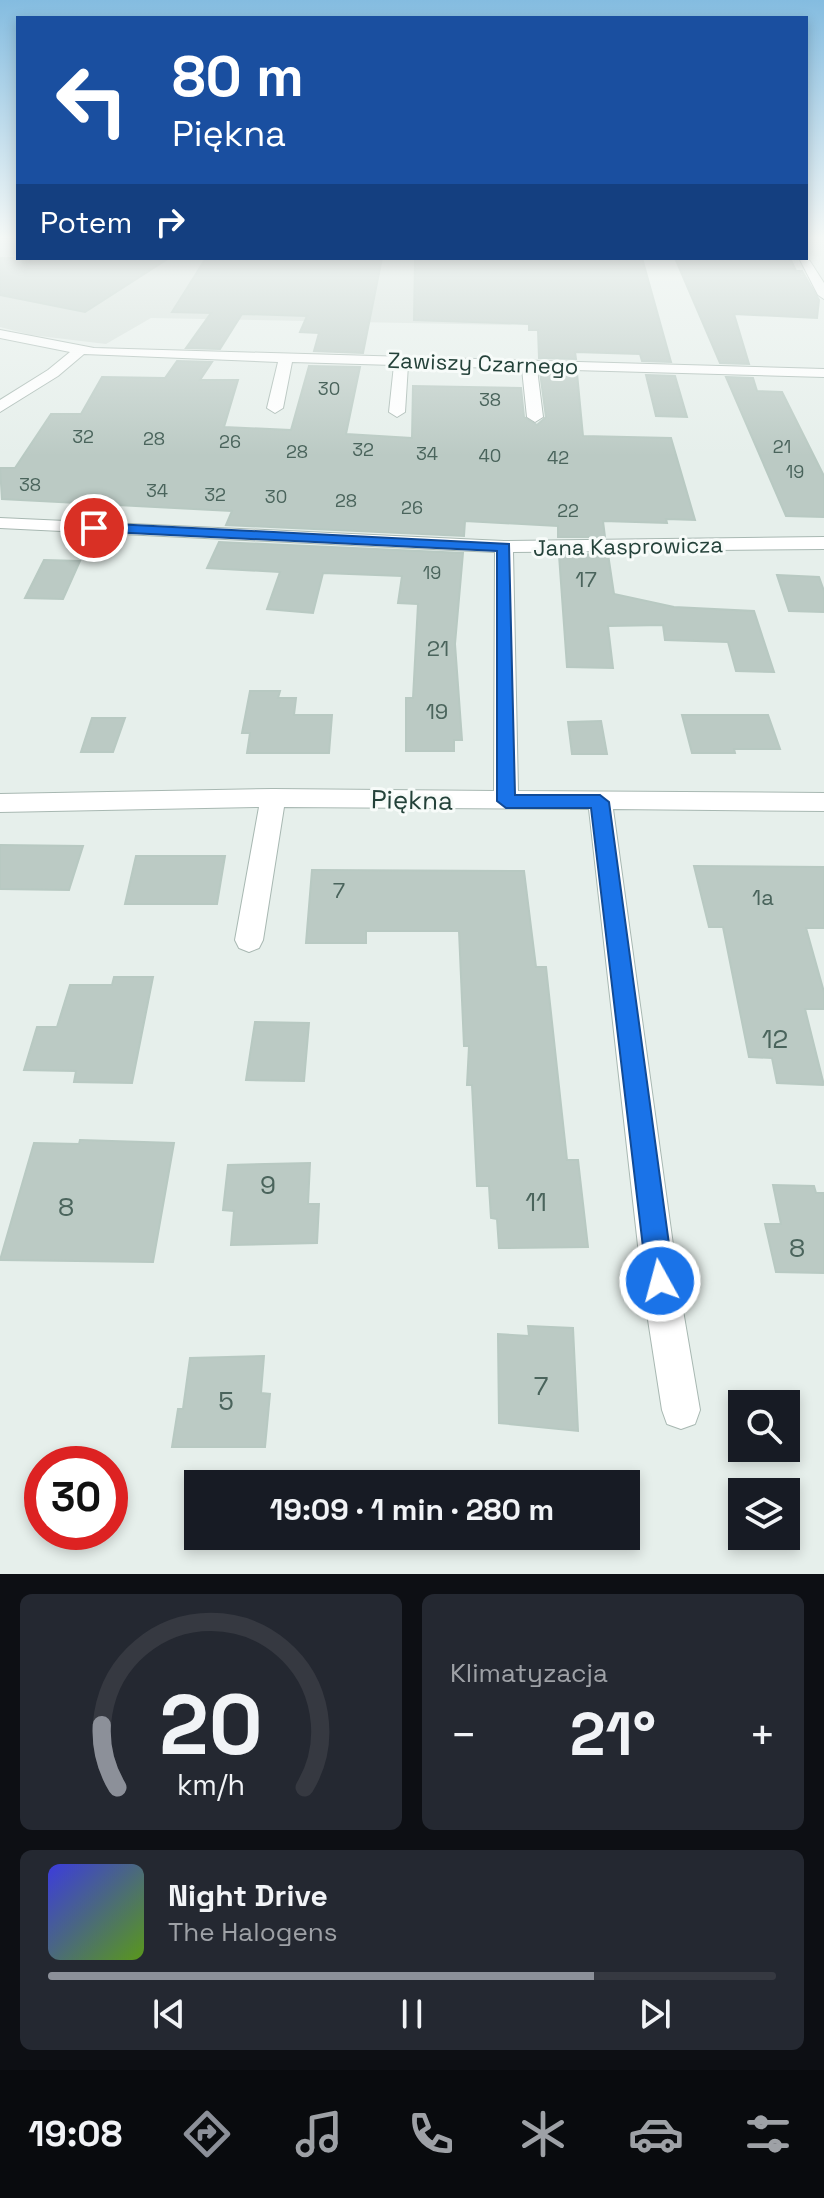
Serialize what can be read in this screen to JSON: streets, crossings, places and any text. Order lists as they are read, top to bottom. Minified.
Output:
{"streets":{"street":["Zawiszy Czarnego","Jana Kasprowicza","Piękna"]},"house_numbers":["30","38","32","28","26","21","32","28","34","40","42","19","38","34","32","30","28","26","22","19","17","21","19","7","1a","12","9","11","8","8","7","5"],"page":{"turn":["80 m","Piękna"],"then":"Potem","limit":"30","trip":"19:09 · 1 min · 280 m","tile":"Klimatyzacja","heat":["−","21°","+"],"song":["Night Drive","The Halogens"],"tabs":"19:08","gauge":["20","km/h"]}}
